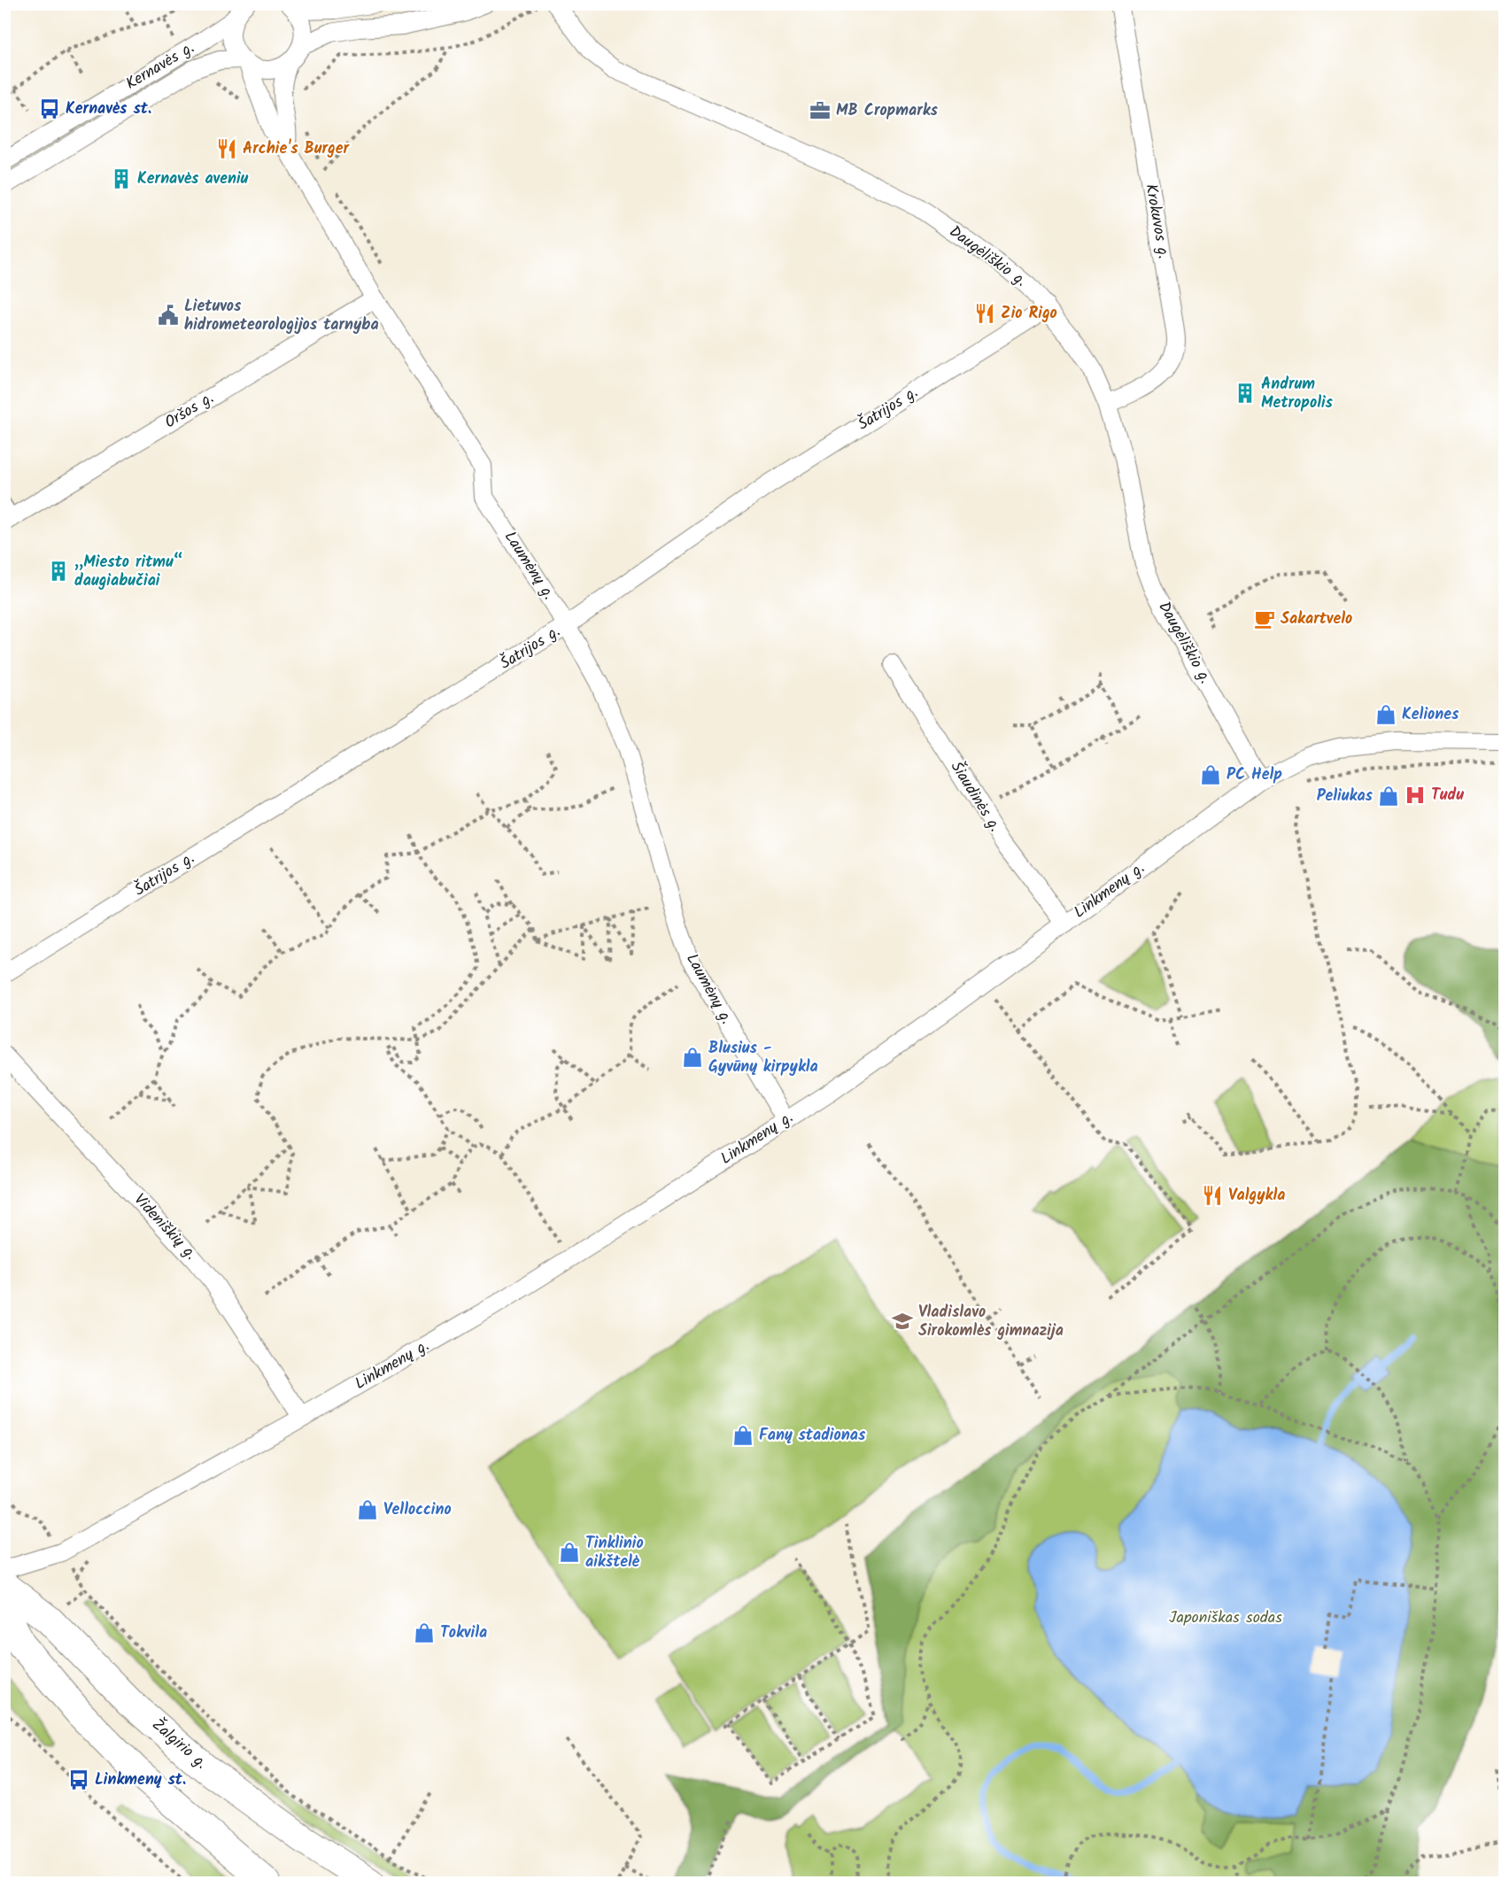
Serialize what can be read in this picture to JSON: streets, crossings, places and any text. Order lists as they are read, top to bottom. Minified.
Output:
{"streets":{"main road":["Žalgirio g."],"street":["Kernavės g.","Krokuvos g.","Daugėliškio g.","Šatrijos g.","Oršos g.","Laumėnų g.","Šiaudinės g.","Linkmenų g.","Videniškių g."]},"crossings":[["Kernavės g.","Laumėnų g."],["Krokuvos g.","Daugėliškio g."],["Daugėliškio g.","Šatrijos g."],["Daugėliškio g.","Linkmenų g."],["Šatrijos g.","Laumėnų g."],["Oršos g.","Laumėnų g."],["Laumėnų g.","Linkmenų g."],["Šiaudinės g.","Linkmenų g."],["Linkmenų g.","Videniškių g."]],"parks":["Japoniškas sodas"],"places":{"bus stop":["Kernavės st.","Linkmenų st."],"office":["MB Cropmarks"],"restaurant":["Archie's Burger","Zio Rigo","Valgykla"],"building":["Kernavės aveniu","Andrum Metropolis","„Miesto ritmu“ daugiabučiai"],"public building":["Lietuvos hidrometeorologijos tarnyba"],"cafe":["Sakartvelo"],"shop":["Keliones","PC Help","Peliukas","Blusius - Gyvūnų kirpykla","Fanų stadionas","Velloccino","Tinklinio aikštelė","Tokvila"],"hospital":["Tudu"],"school or university":["Vladislavo Sirokomlės gimnazija"]}}
